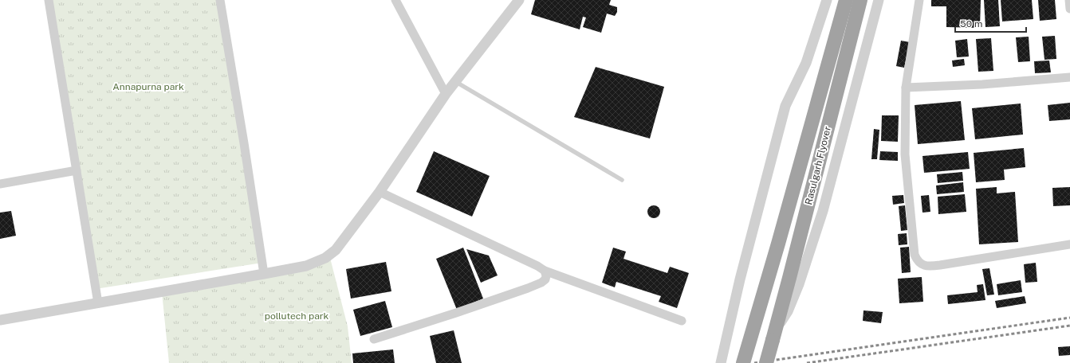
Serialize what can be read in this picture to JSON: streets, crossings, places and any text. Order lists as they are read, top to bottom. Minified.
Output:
{"streets":{"highway":["Rasulgarh Flyover"]},"parks":["Annapurna park","pollutech park"],"scale_bar":"50 m"}
